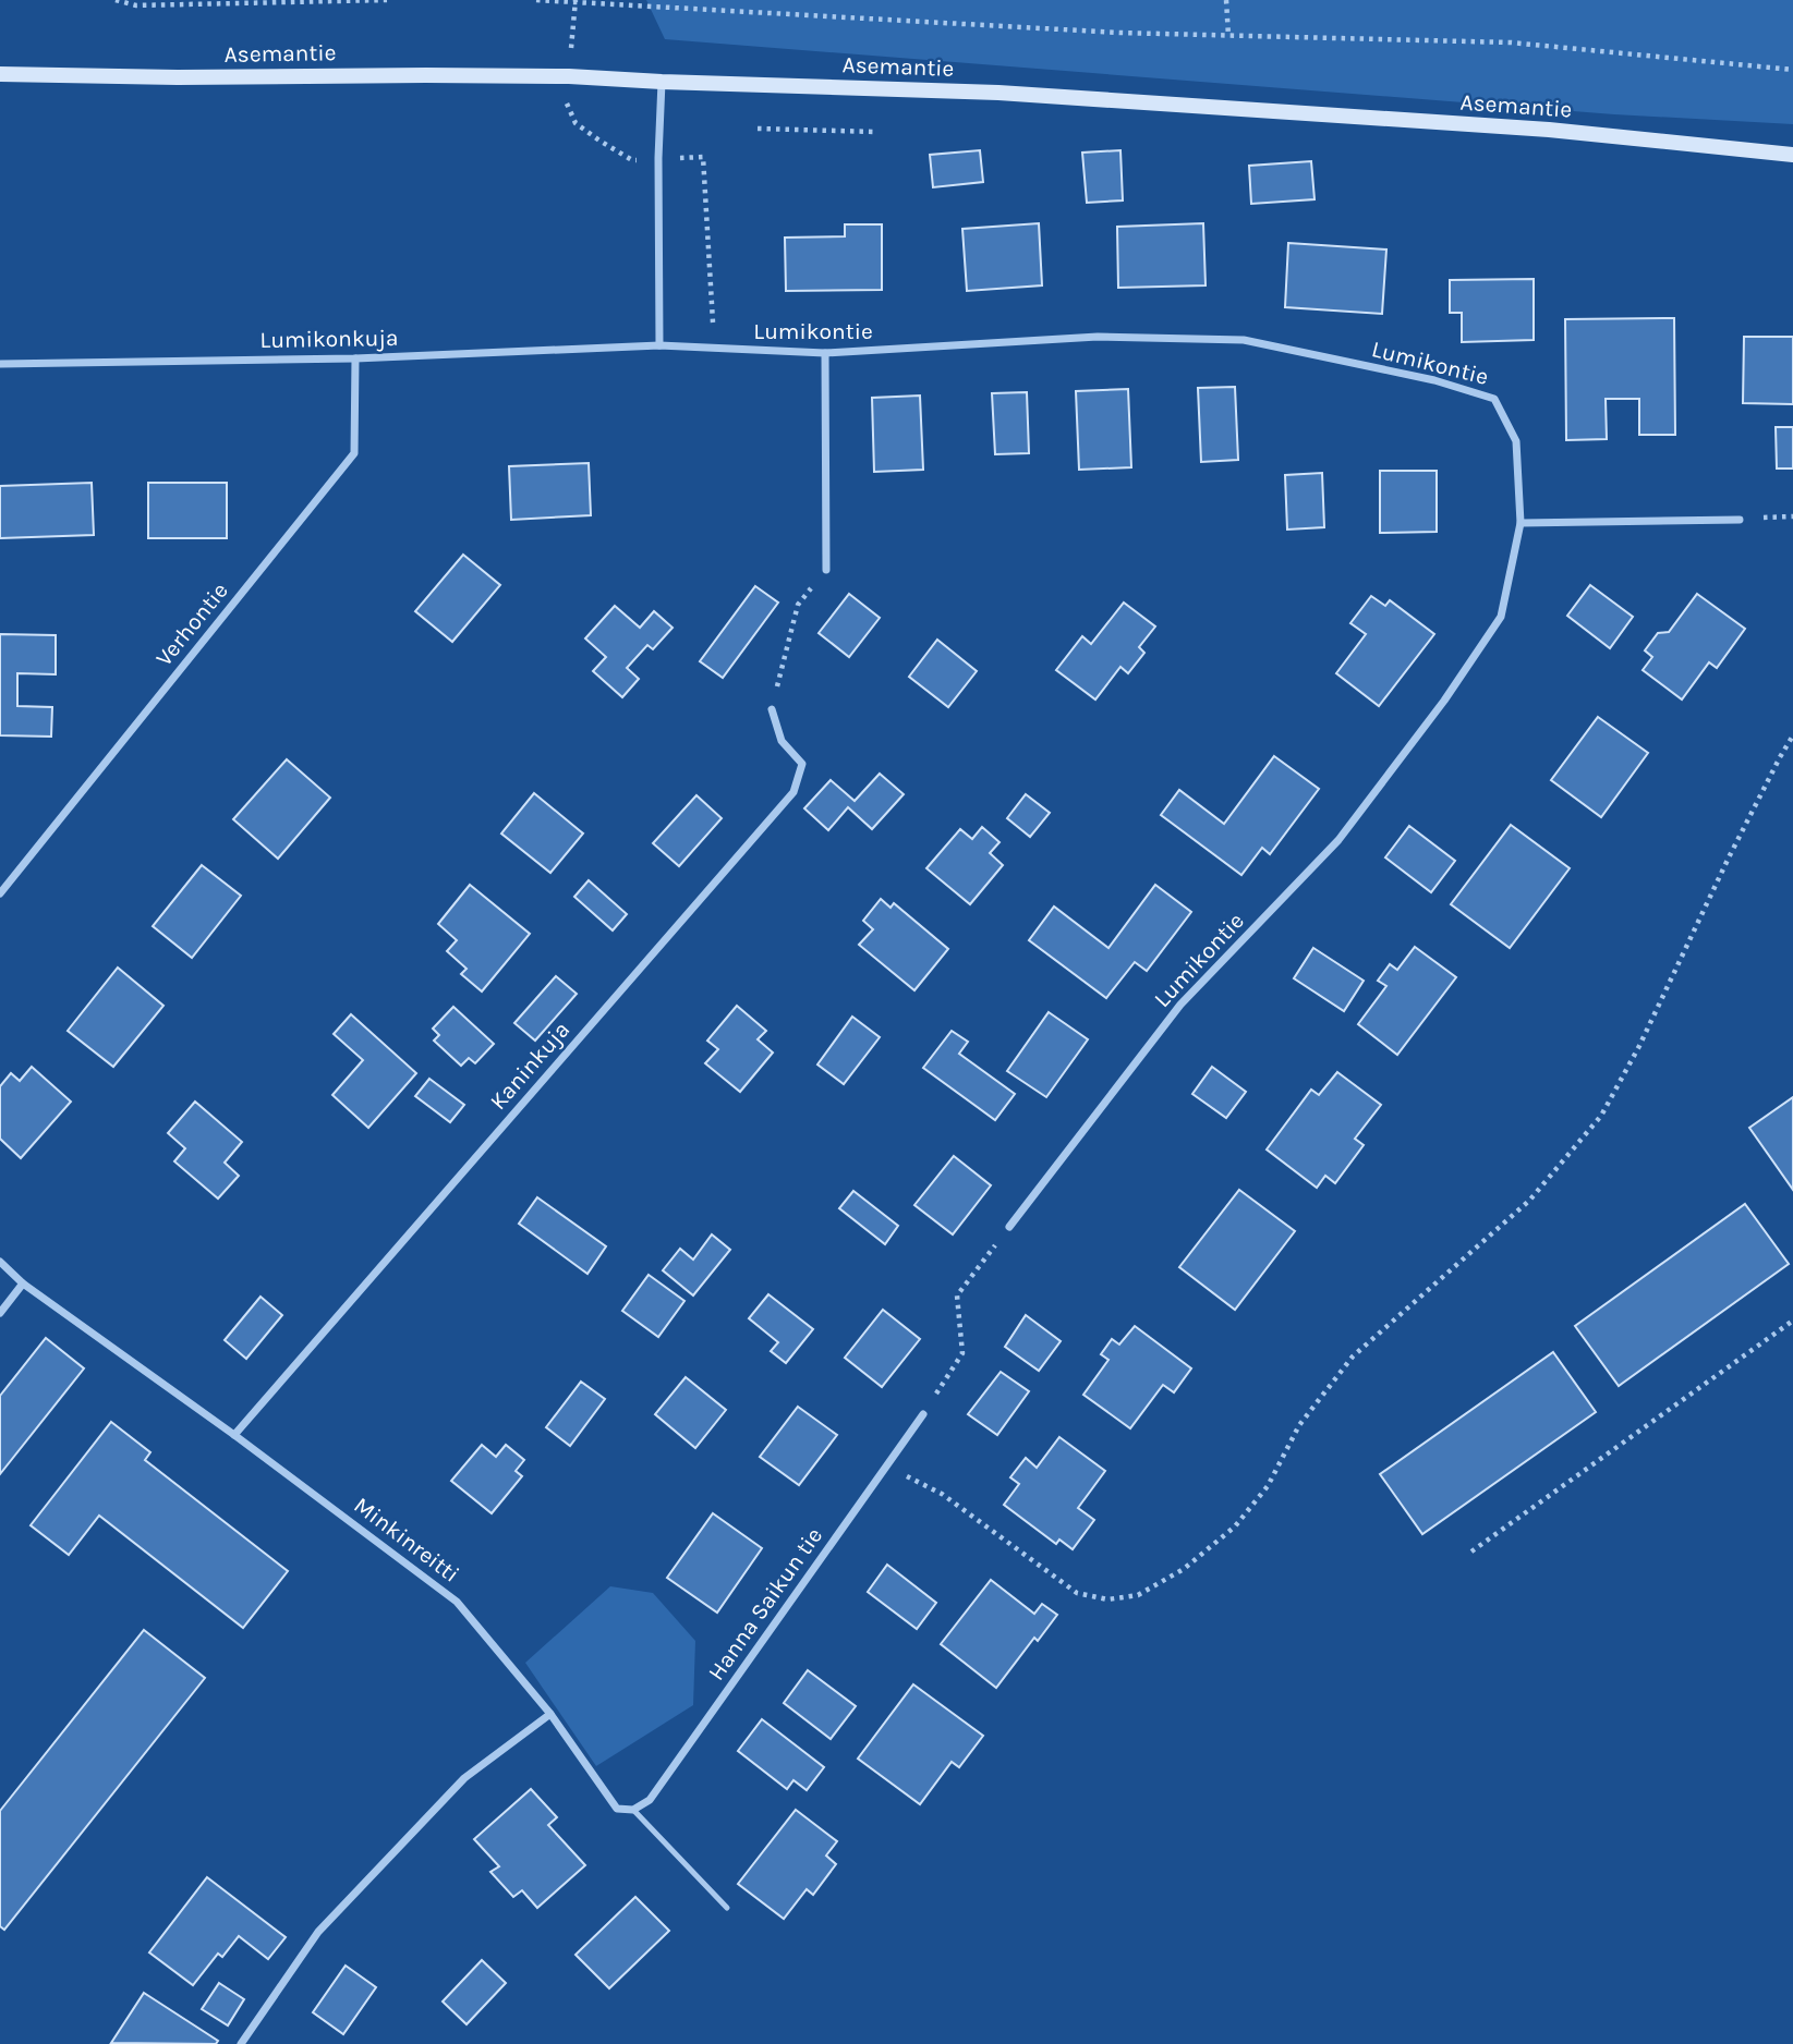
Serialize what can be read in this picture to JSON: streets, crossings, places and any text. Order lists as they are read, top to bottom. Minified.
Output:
{"streets":{"main road":["Asemantie"],"street":["Lumikontie","Lumikonkuja","Verhontie","Kaninkuja","Minkinreitti","Hanna Saikun tie"]},"crossings":[["Lumikontie","Lumikonkuja"],["Lumikonkuja","Verhontie"],["Kaninkuja","Minkinreitti"],["Minkinreitti","Hanna Saikun tie"]]}
